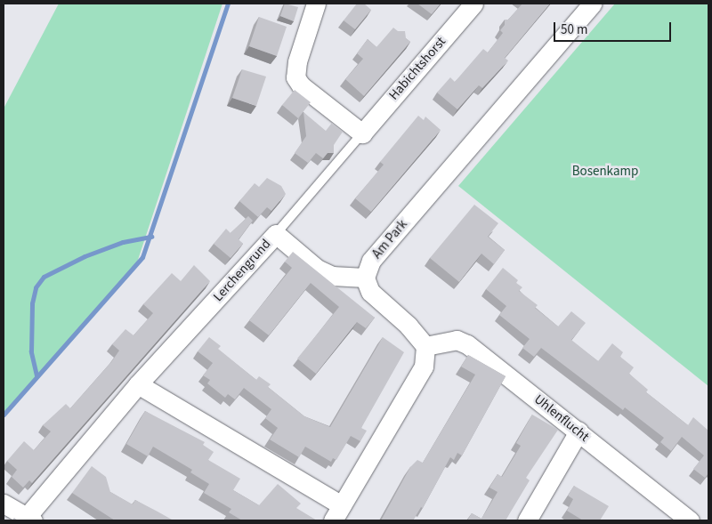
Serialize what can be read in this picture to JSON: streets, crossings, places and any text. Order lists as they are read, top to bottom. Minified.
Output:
{"streets":{"street":["Habichtshorst","Am Park","Lerchengrund","Uhlenflucht"]},"crossings":[["Habichtshorst","Lerchengrund"],["Am Park","Lerchengrund"]],"parks":["Bosenkamp"],"scale_bar":"50 m"}
